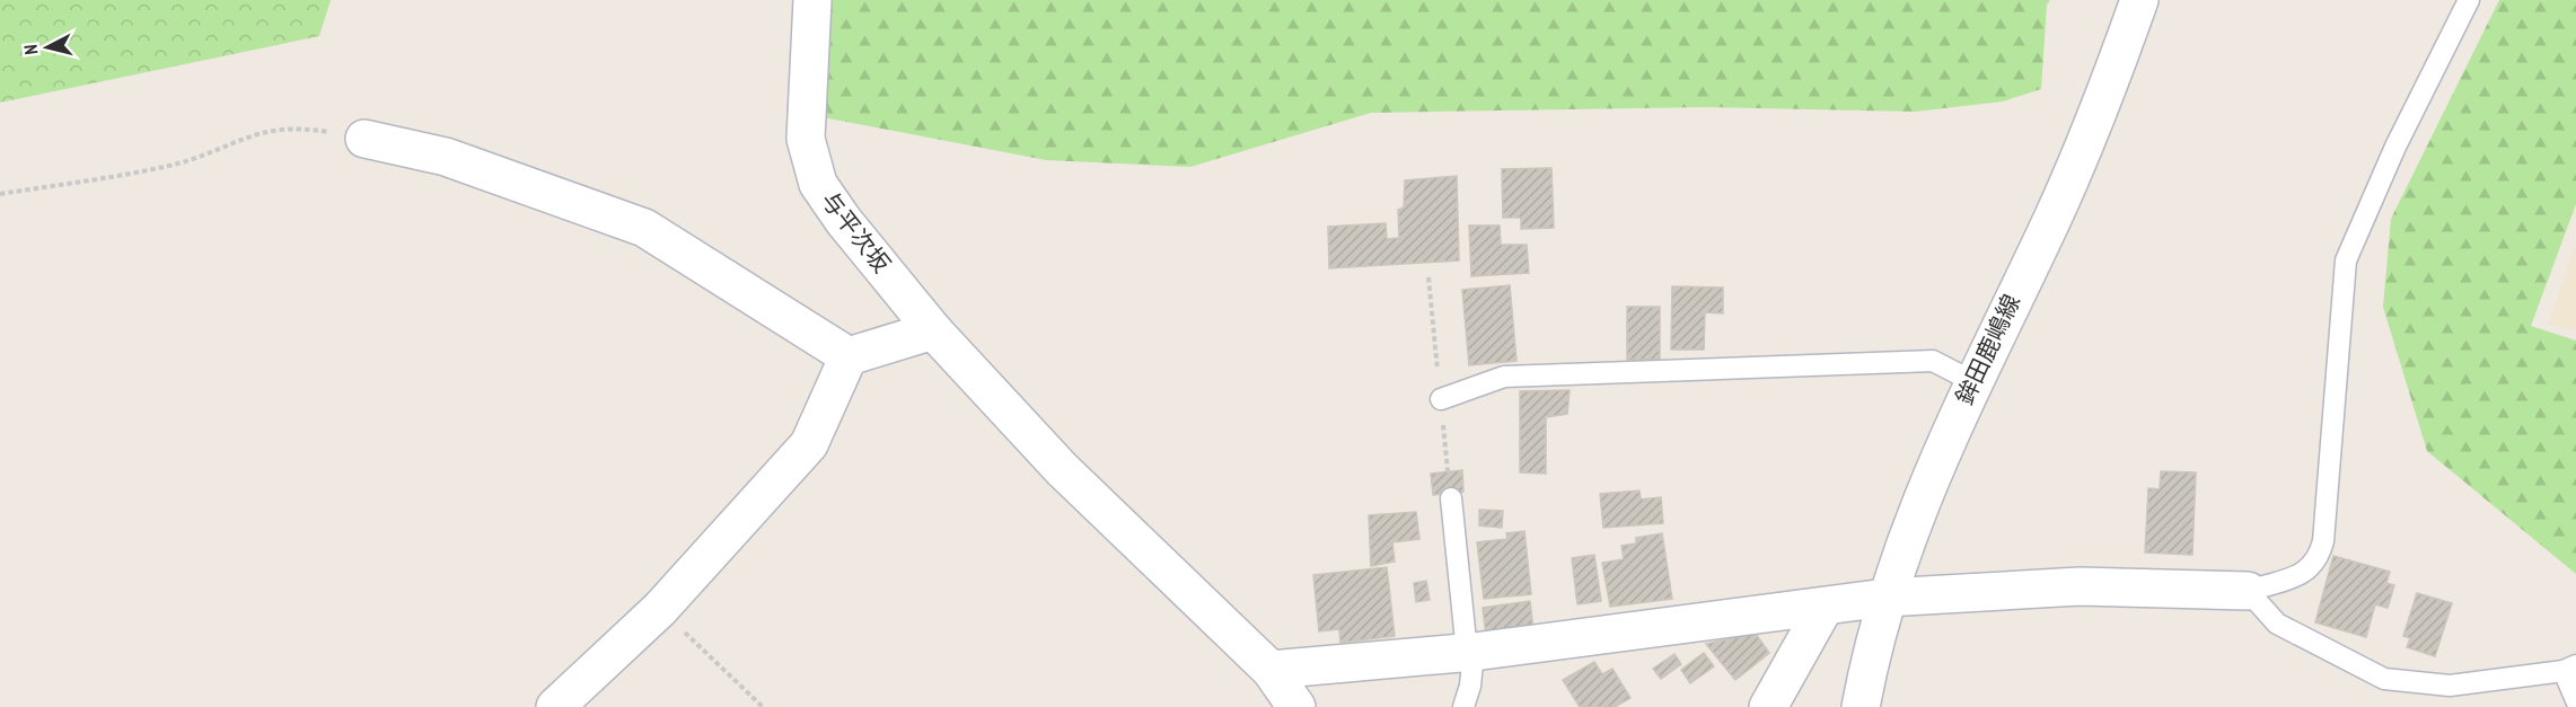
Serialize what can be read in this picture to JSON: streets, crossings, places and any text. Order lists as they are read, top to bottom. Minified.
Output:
{"streets":{"street":["与平次坂","鉾田鹿嶋線"]},"north":"left"}
